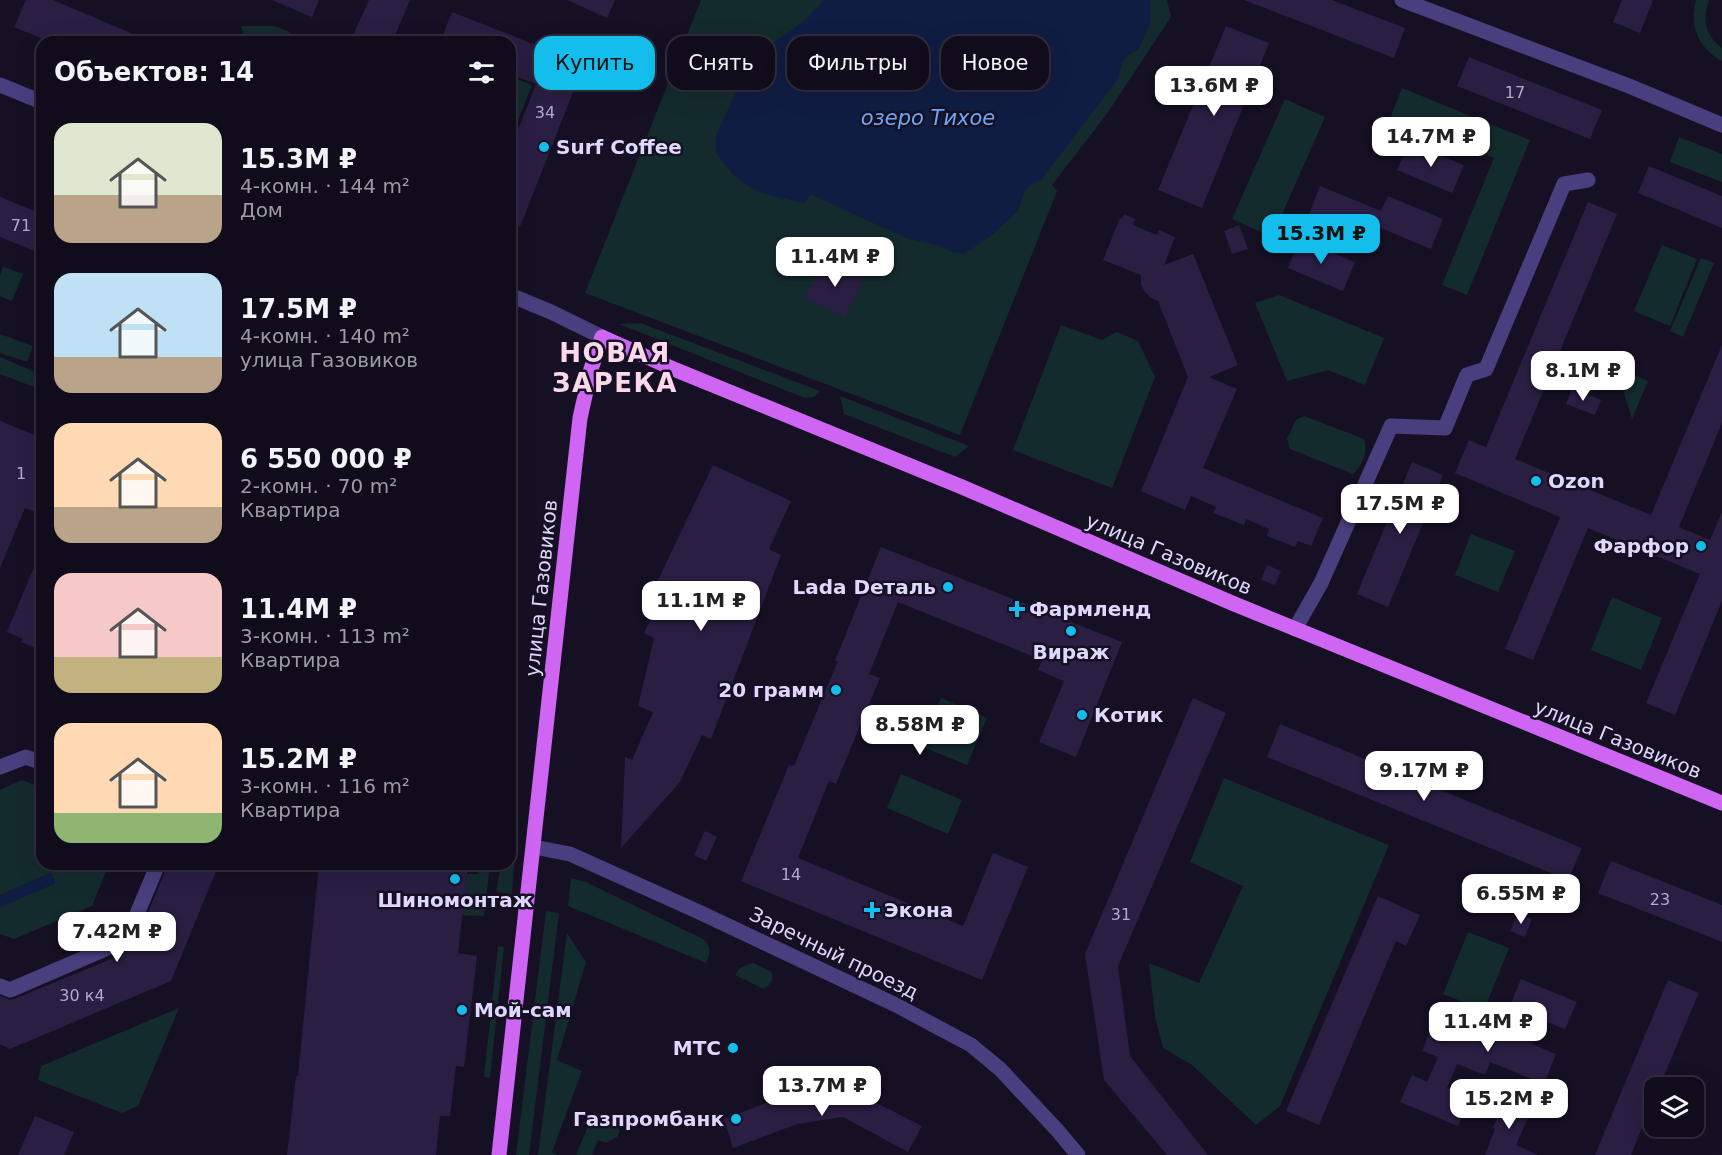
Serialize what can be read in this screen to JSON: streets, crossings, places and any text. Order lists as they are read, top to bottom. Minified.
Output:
{"streets":{"main road":["улица Газовиков"],"street":["Заречный проезд"]},"crossings":[["улица Газовиков","Заречный проезд"]],"districts":["НОВАЯ ЗАРЕКА"],"water":["озеро Тихое"],"places":{"other":["Surf Coffee","Ozon","Фарфор","Lada Dеталь","Вираж","20 грамм","Котик","Шиномонтаж","Мой-сам","МТС","Газпромбанк"],"health":["Фармленд","Экона"]},"house_numbers":["17","34","71","1","14","23","31","30 к4"],"page":{"chip":["Купить","Снять","Фильтры","Новое"],"heading":"Объектов: 14","price":["13.6M ₽","14.7M ₽","15.3M ₽","11.4M ₽","8.1M ₽","17.5M ₽","11.1M ₽","8.58M ₽","9.17M ₽","6.55M ₽","7.42M ₽","11.4M ₽","13.7M ₽","15.2M ₽"],"list":[{"name":"15.3M ₽","note":"4-комн. · 144 m² · Дом"},{"name":"17.5M ₽","note":"4-комн. · 140 m² · улица Газовиков"},{"name":"6 550 000 ₽","note":"2-комн. · 70 m² · Квартира"},{"name":"11.4M ₽","note":"3-комн. · 113 m² · Квартира"},{"name":"15.2M ₽","note":"3-комн. · 116 m² · Квартира"}]}}
